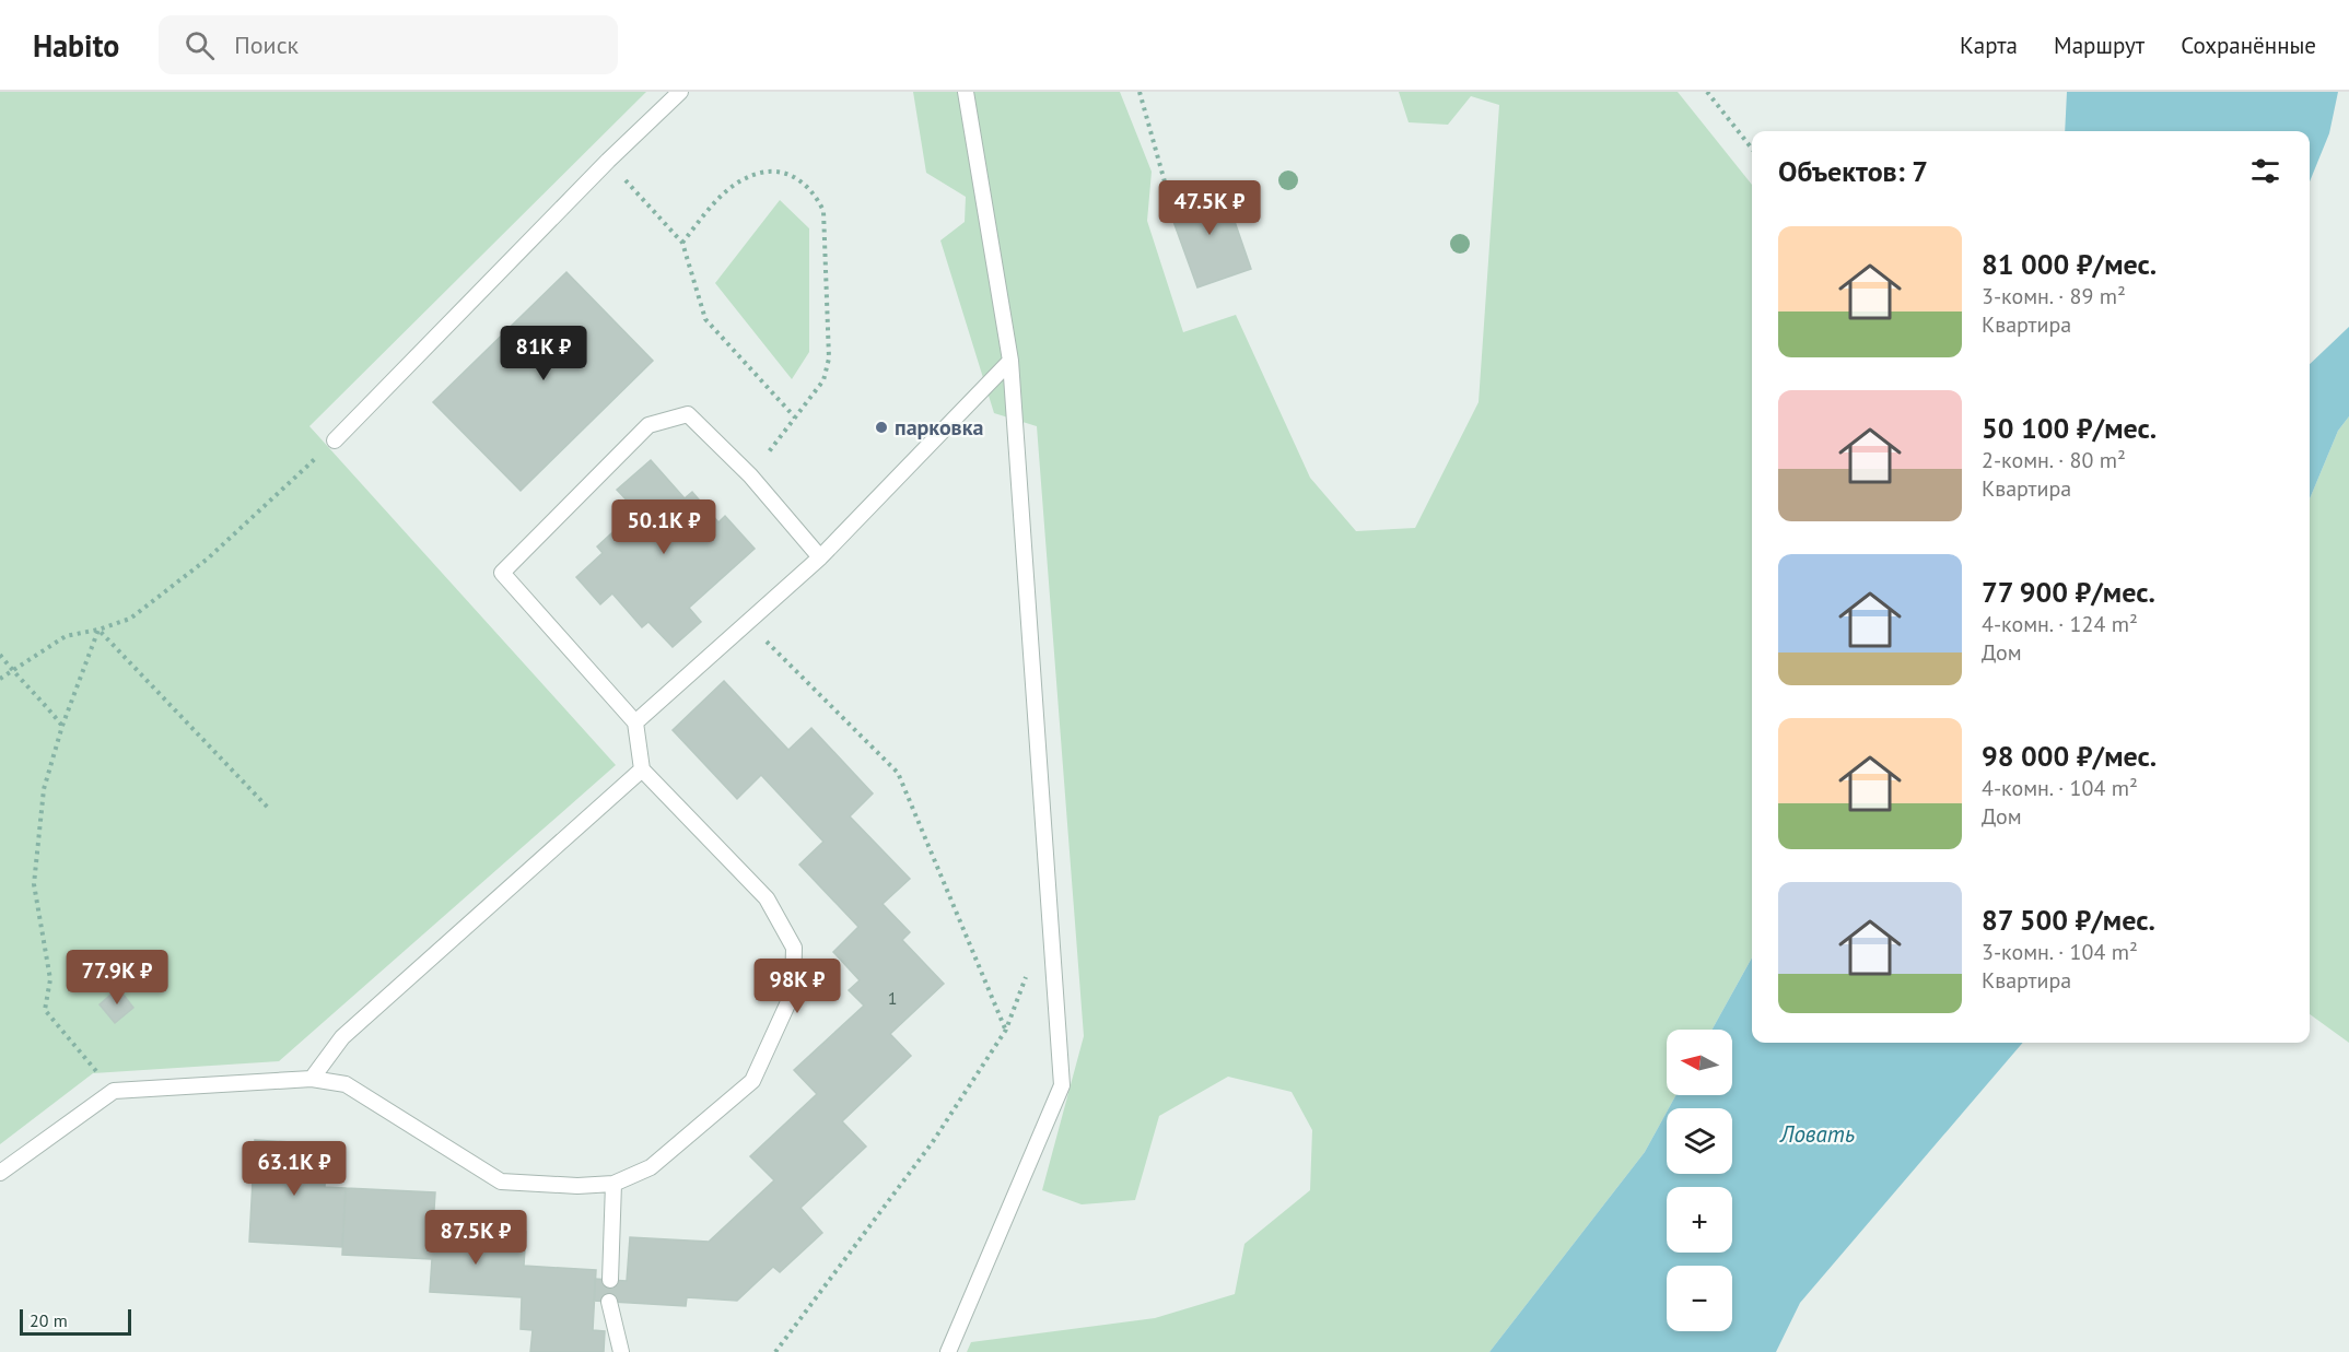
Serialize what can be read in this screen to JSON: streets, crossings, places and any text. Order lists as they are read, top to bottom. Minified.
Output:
{"water":["Ловать"],"places":["парковка"],"house_numbers":["1"],"scale_bar":"20 m","north":"left","page":{"header":"Habito","search":"Поиск","nav":["Карта","Маршрут","Сохранённые"],"heading":"Объектов: 7","price":["47.5K ₽","81K ₽","50.1K ₽","77.9K ₽","98K ₽","63.1K ₽","87.5K ₽"],"list":[{"name":"81 000 ₽/мес.","note":"3-комн. · 89 m² · Квартира"},{"name":"50 100 ₽/мес.","note":"2-комн. · 80 m² · Квартира"},{"name":"77 900 ₽/мес.","note":"4-комн. · 124 m² · Дом"},{"name":"98 000 ₽/мес.","note":"4-комн. · 104 m² · Дом"},{"name":"87 500 ₽/мес.","note":"3-комн. · 104 m² · Квартира"}],"map_buttons":["+","−"],"scale":"20 m"}}
